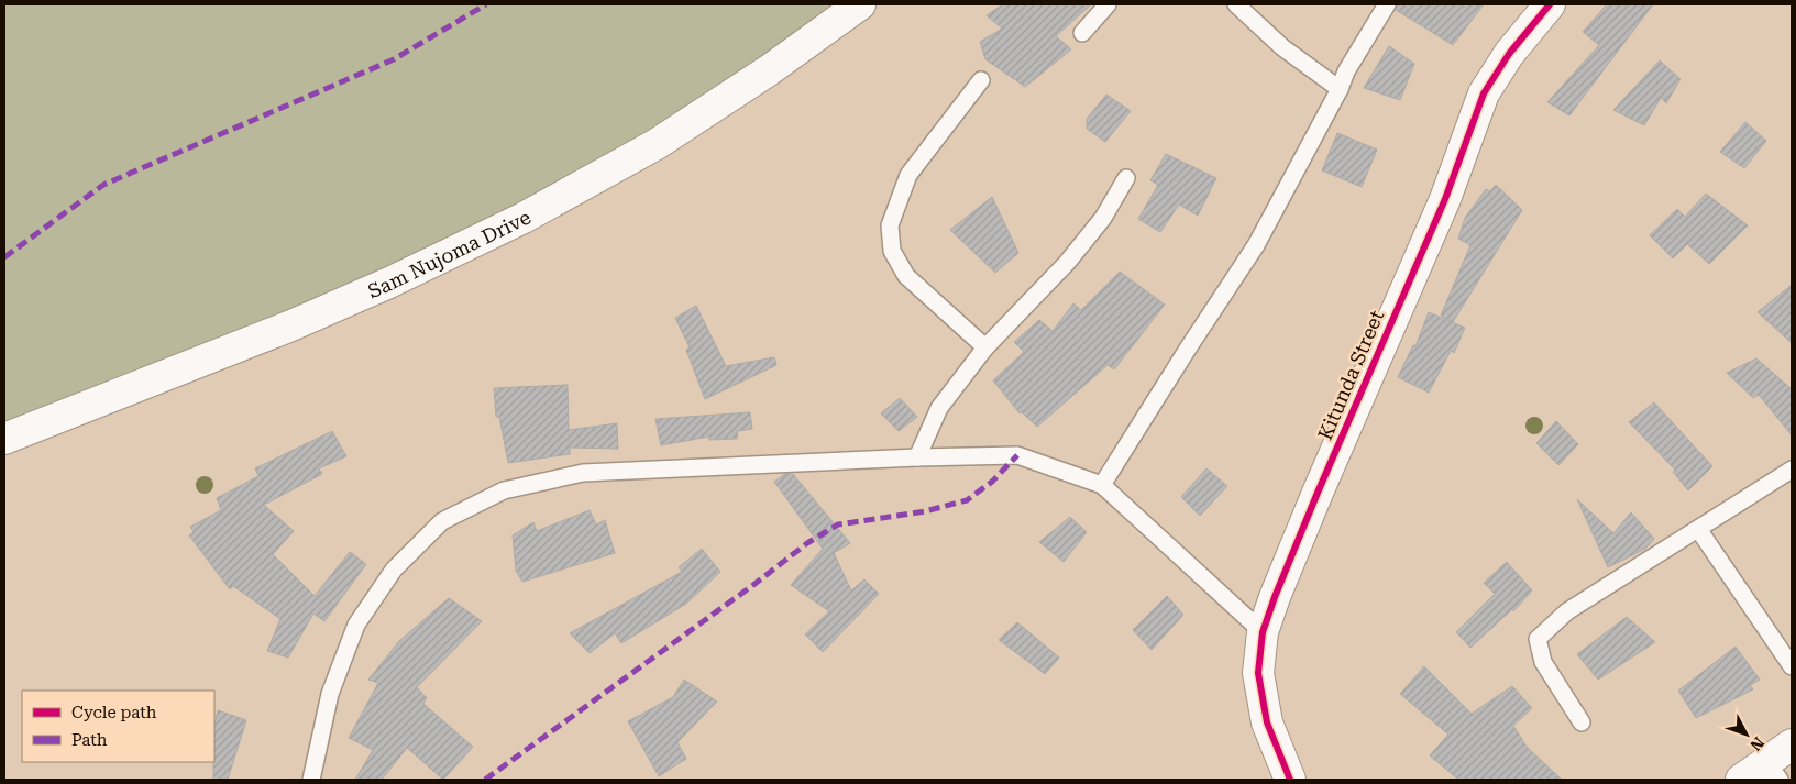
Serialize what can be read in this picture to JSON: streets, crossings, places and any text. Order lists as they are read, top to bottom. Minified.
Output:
{"streets":{"main road":["Sam Nujoma Drive","Kitunda Street"]},"legend":["Cycle path","Path"],"north":"bottom right"}
